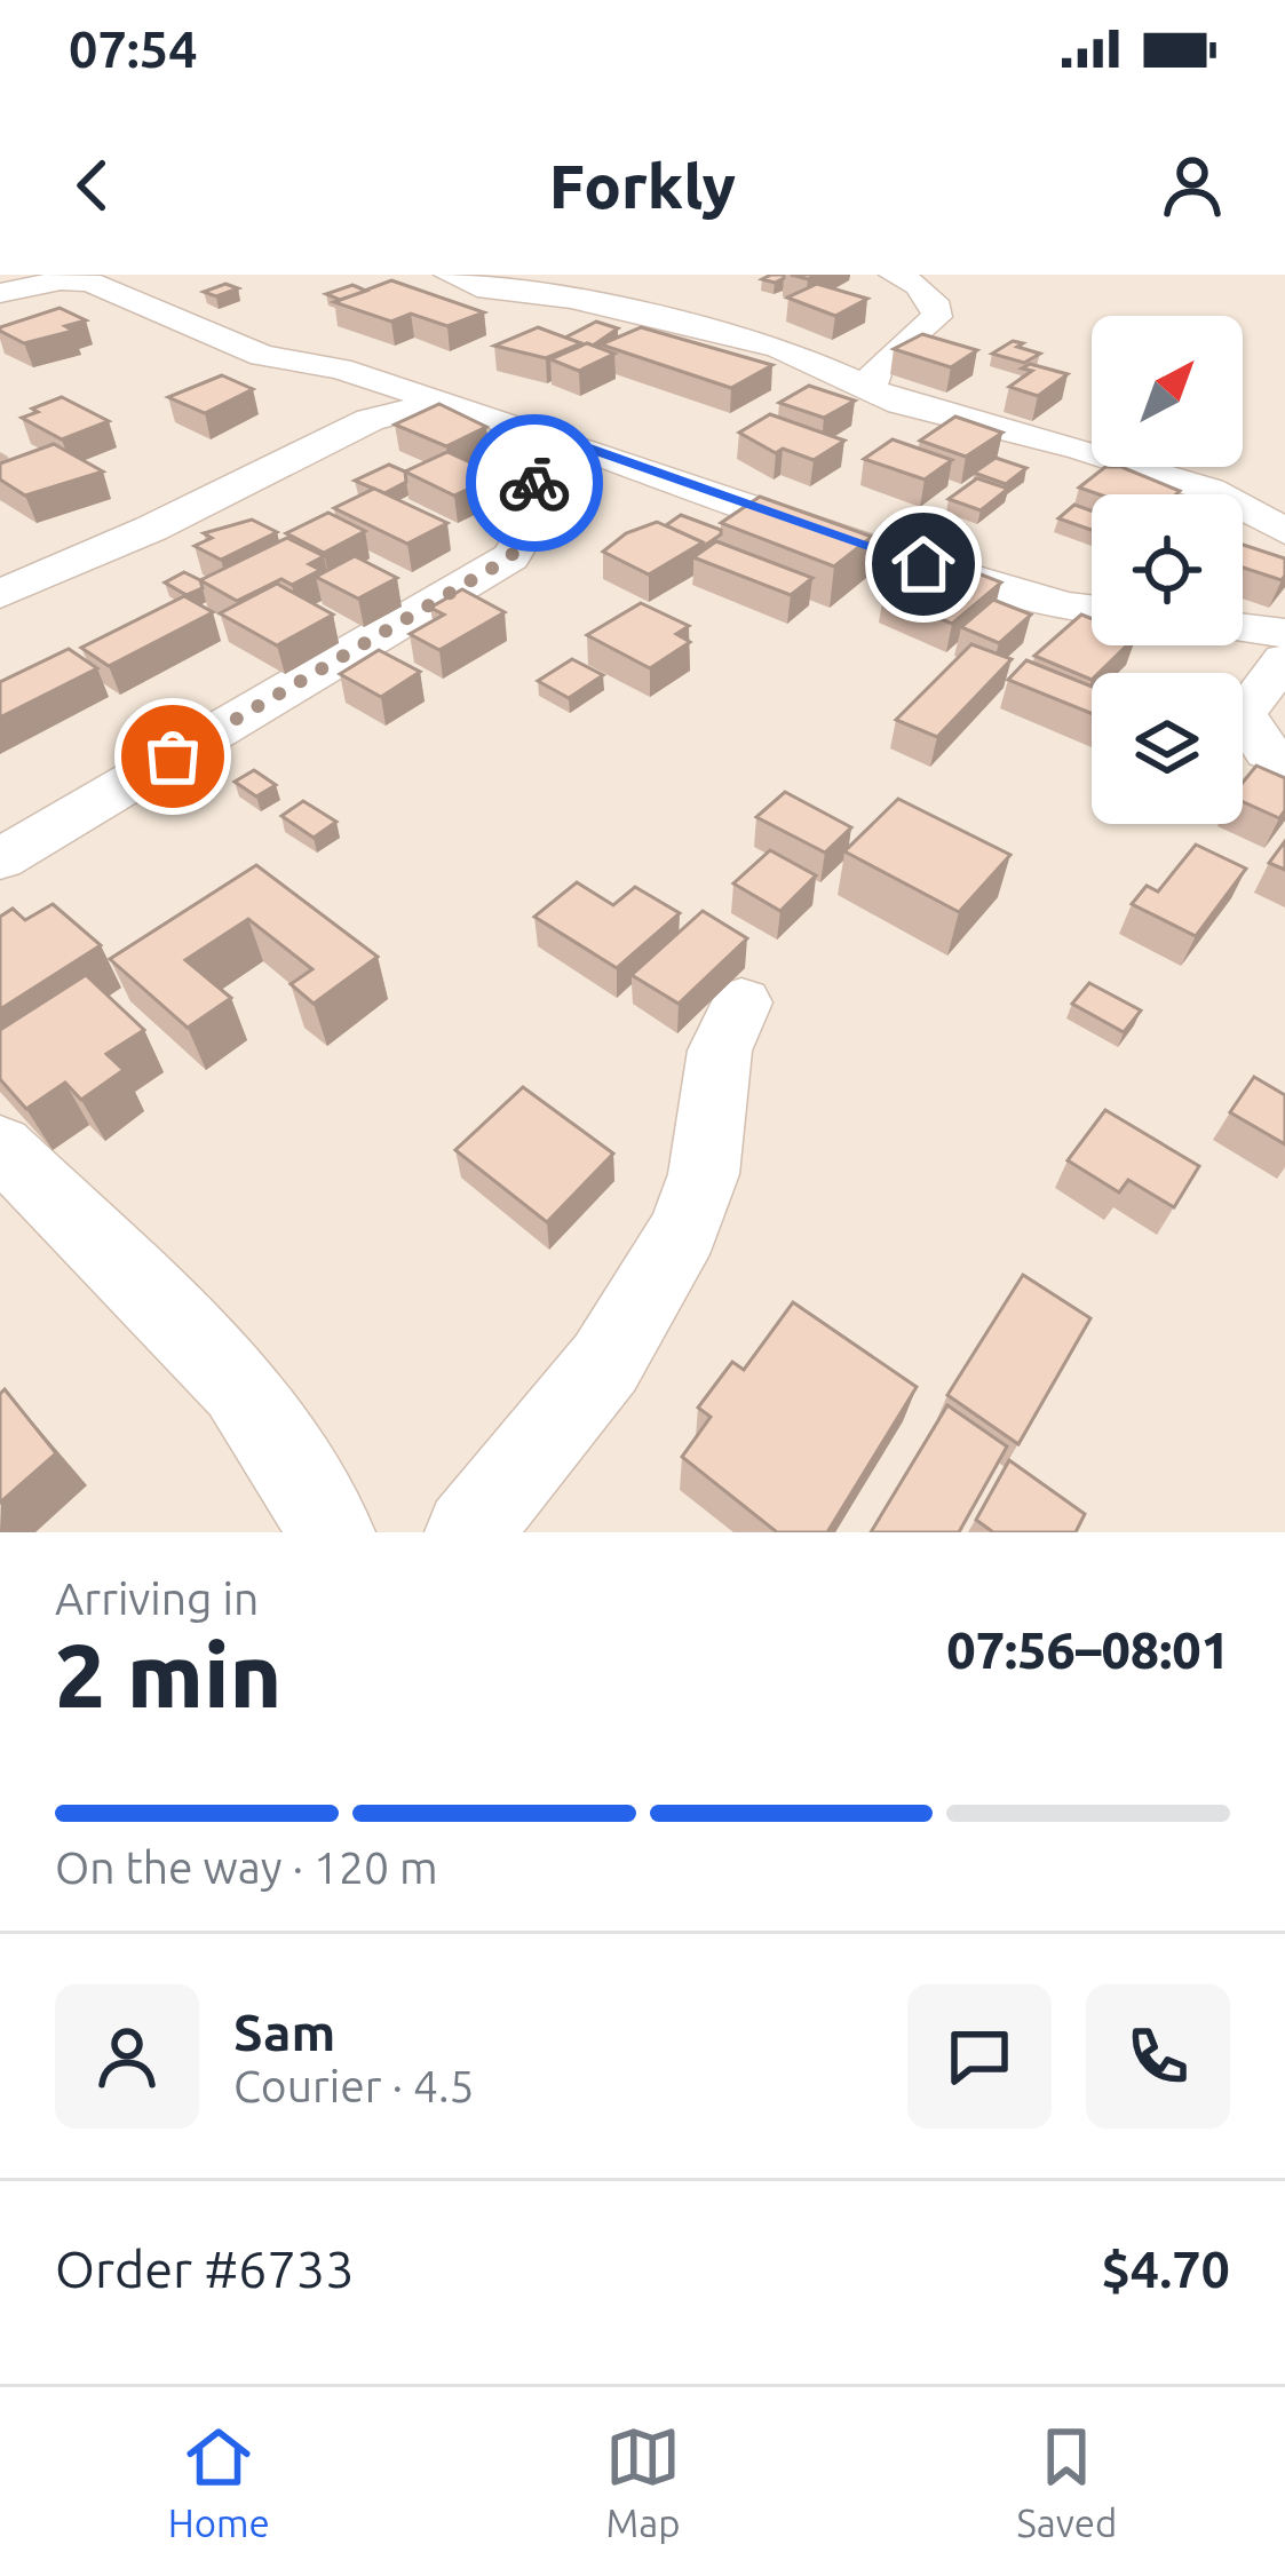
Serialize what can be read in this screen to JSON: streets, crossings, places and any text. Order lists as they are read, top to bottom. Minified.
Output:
{"north":"top right","page":{"status":"07:54","header":"Forkly","heading":["2 min","Arriving in","07:56–08:01"],"panel":["Sam","Courier · 4.5","Order #6733","$4.70"],"bar":"On the way · 120 m","tabs":["Home","Map","Saved"]}}
